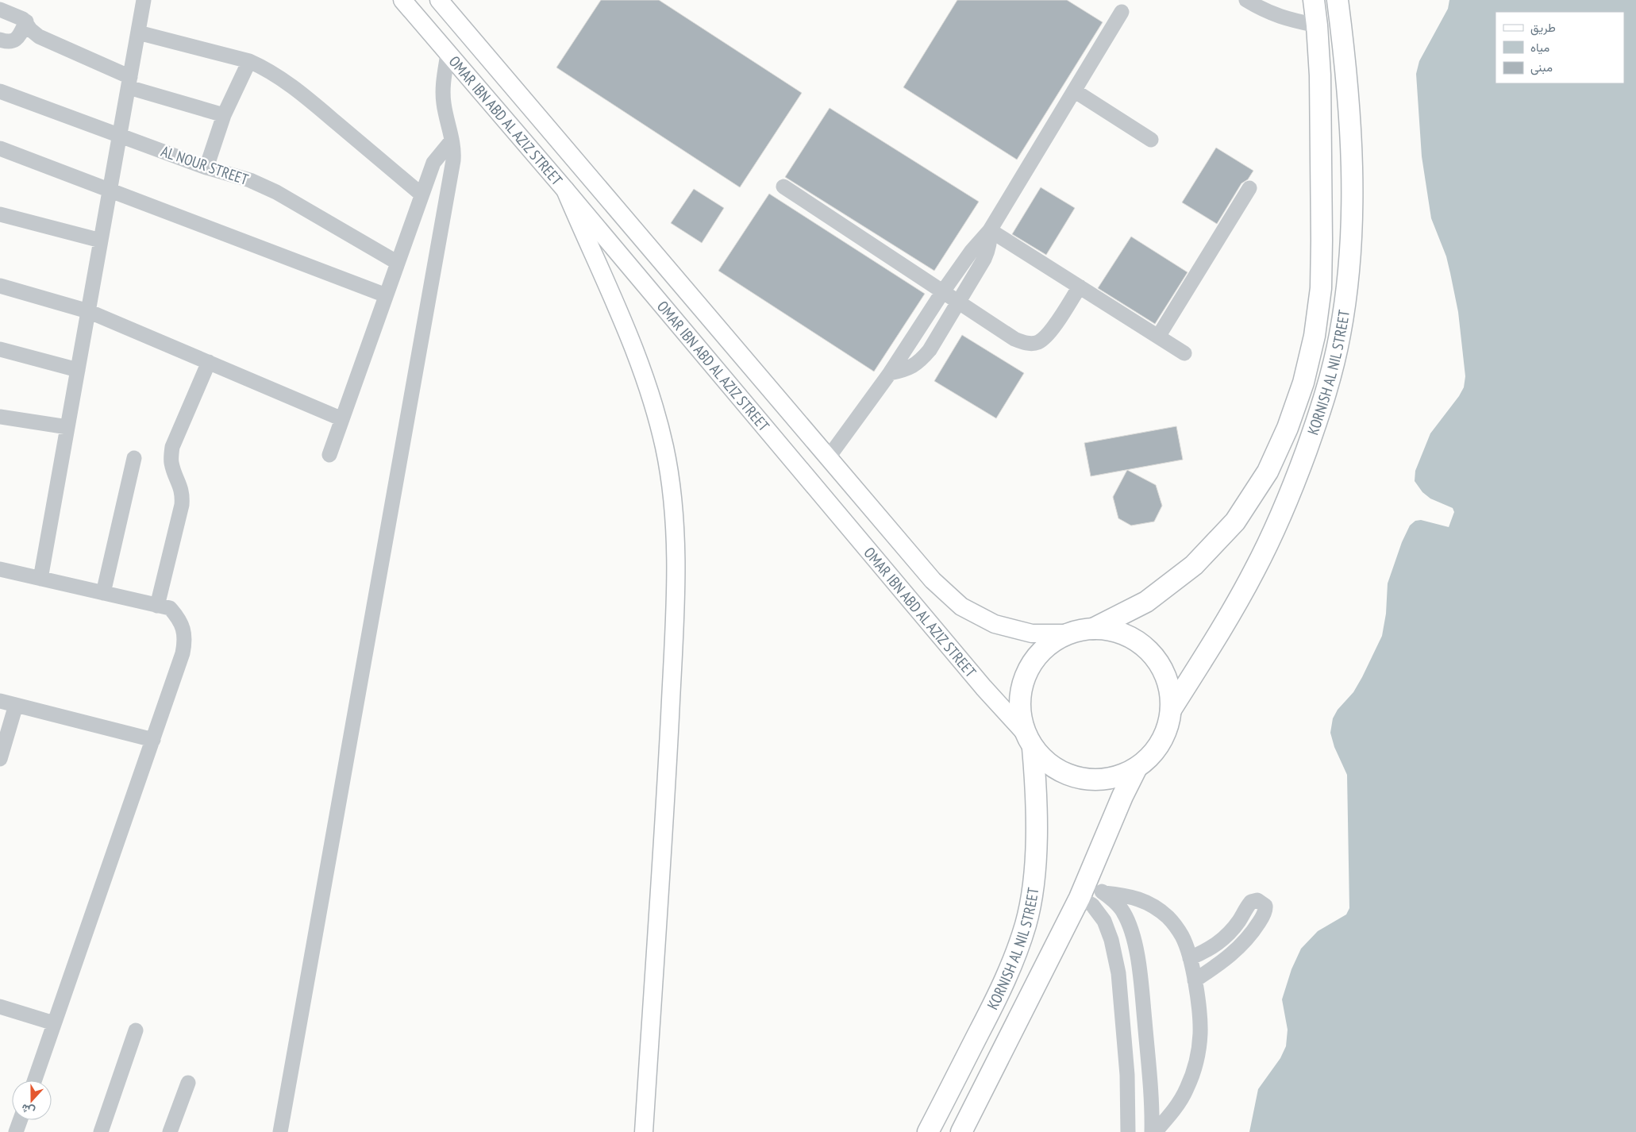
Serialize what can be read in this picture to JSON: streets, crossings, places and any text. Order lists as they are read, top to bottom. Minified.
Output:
{"streets":{"highway":["KORNISH AL NIL STREET"],"main road":["OMAR IBN ABD AL AZIZ STREET"],"street":["AL NOUR STREET"]},"crossings":[["OMAR IBN ABD AL AZIZ STREET","KORNISH AL NIL STREET"]],"legend":["طريق","مياه","مبنى"],"north":"bottom"}
